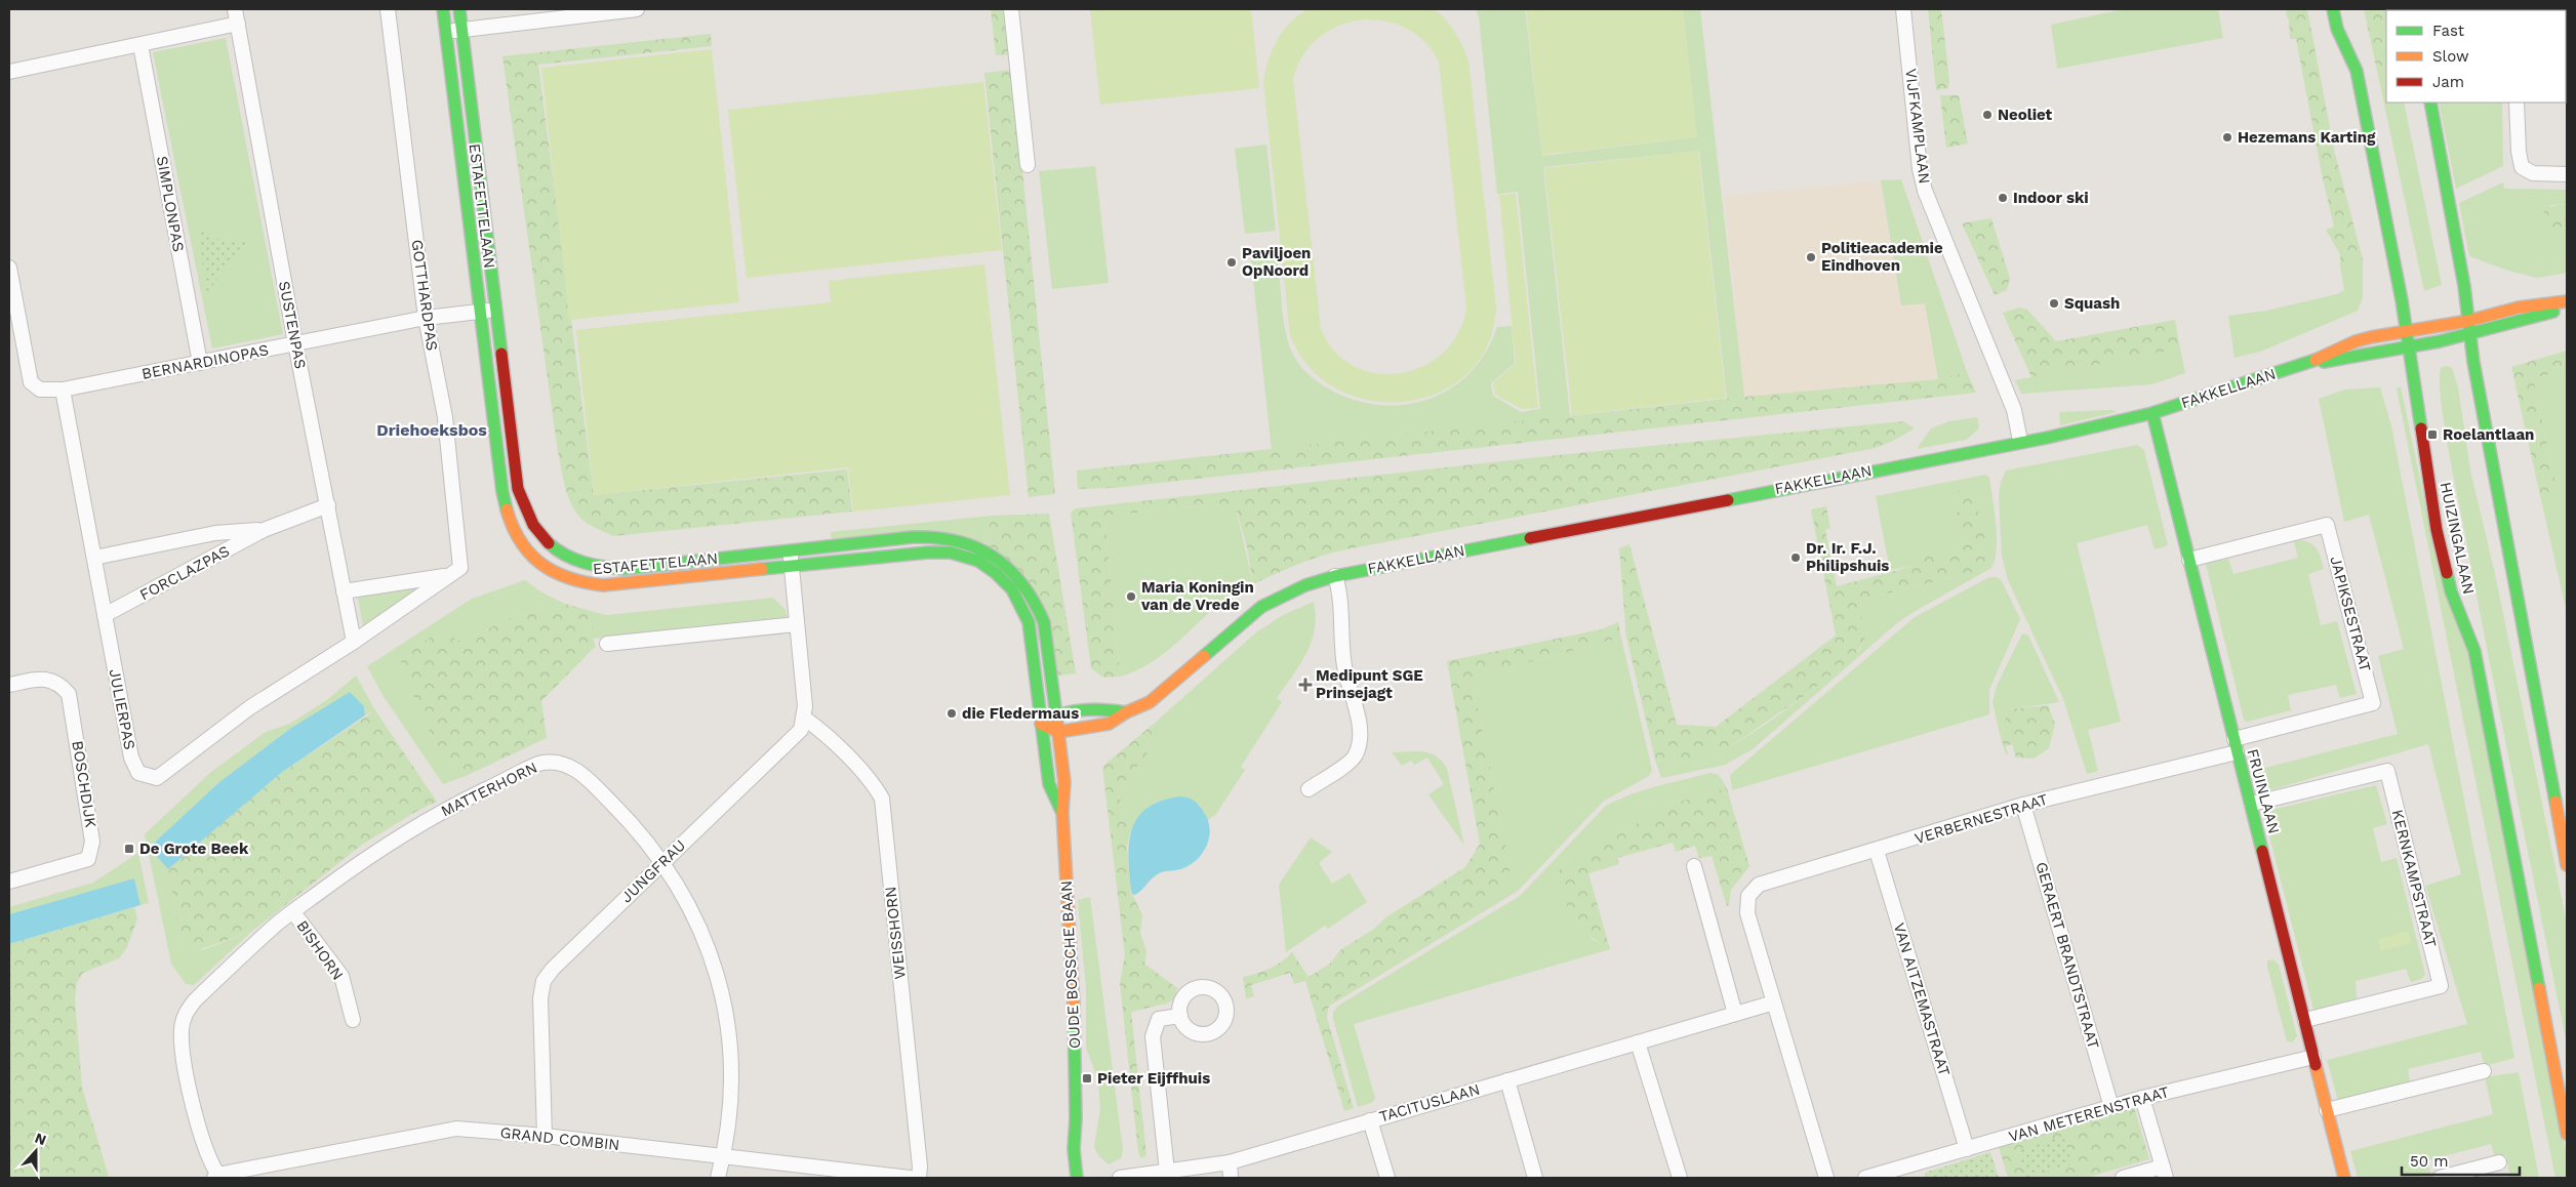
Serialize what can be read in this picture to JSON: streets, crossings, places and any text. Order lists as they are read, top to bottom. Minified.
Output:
{"streets":{"street":["VIJFKAMPLAAN","SIMPLONPAS","ESTAFETTELAAN","GOTTHARDPAS","SUSTENPAS","BERNARDINOPAS","FAKKELLAAN","HUIZINGALAAN","FORCLAZPAS","JAPIKSESTRAAT","JULIERPAS","BOSCHDIJK","MATTERHORN","FRUINLAAN","VERBERNESTRAAT","JUNGFRAU","KERNKAMPSTRAAT","WEISSHORN","BISHORN","GERAERT BRANDTSTRAAT","OUDE BOSSCHE BAAN","VAN AITZEMASTRAAT","TACITUSLAAN","VAN METERENSTRAAT","GRAND COMBIN"]},"crossings":[["VIJFKAMPLAAN","FAKKELLAAN"],["SIMPLONPAS","BERNARDINOPAS"],["ESTAFETTELAAN","BERNARDINOPAS"],["ESTAFETTELAAN","FAKKELLAAN"],["ESTAFETTELAAN","OUDE BOSSCHE BAAN"],["GOTTHARDPAS","BERNARDINOPAS"],["SUSTENPAS","BERNARDINOPAS"],["SUSTENPAS","FORCLAZPAS"],["SUSTENPAS","JULIERPAS"],["BERNARDINOPAS","JULIERPAS"],["FAKKELLAAN","HUIZINGALAAN"],["FAKKELLAAN","FRUINLAAN"],["FAKKELLAAN","OUDE BOSSCHE BAAN"],["FORCLAZPAS","JULIERPAS"],["JAPIKSESTRAAT","FRUINLAAN"],["JAPIKSESTRAAT","VERBERNESTRAAT"],["MATTERHORN","JUNGFRAU"],["MATTERHORN","BISHORN"],["MATTERHORN","GRAND COMBIN"],["FRUINLAAN","VERBERNESTRAAT"],["FRUINLAAN","KERNKAMPSTRAAT"],["FRUINLAAN","VAN METERENSTRAAT"],["VERBERNESTRAAT","GERAERT BRANDTSTRAAT"],["VERBERNESTRAAT","VAN AITZEMASTRAAT"],["VERBERNESTRAAT","TACITUSLAAN"],["JUNGFRAU","WEISSHORN"],["JUNGFRAU","GRAND COMBIN"],["GERAERT BRANDTSTRAAT","VAN METERENSTRAAT"],["VAN AITZEMASTRAAT","VAN METERENSTRAAT"]],"districts":["Driehoeksbos"],"places":{"other":["Neoliet","Hezemans Karting","Indoor ski","Politieacademie Eindhoven","Paviljoen OpNoord","Squash","Dr. Ir. F.J. Philipshuis","Maria Koningin van de Vrede","die Fledermaus"],"transit":["Roelantlaan","De Grote Beek","Pieter Eijffhuis"],"health":["Medipunt SGE Prinsejagt"]},"legend":["Fast","Slow","Jam"],"scale_bar":"50 m","north":"top"}
